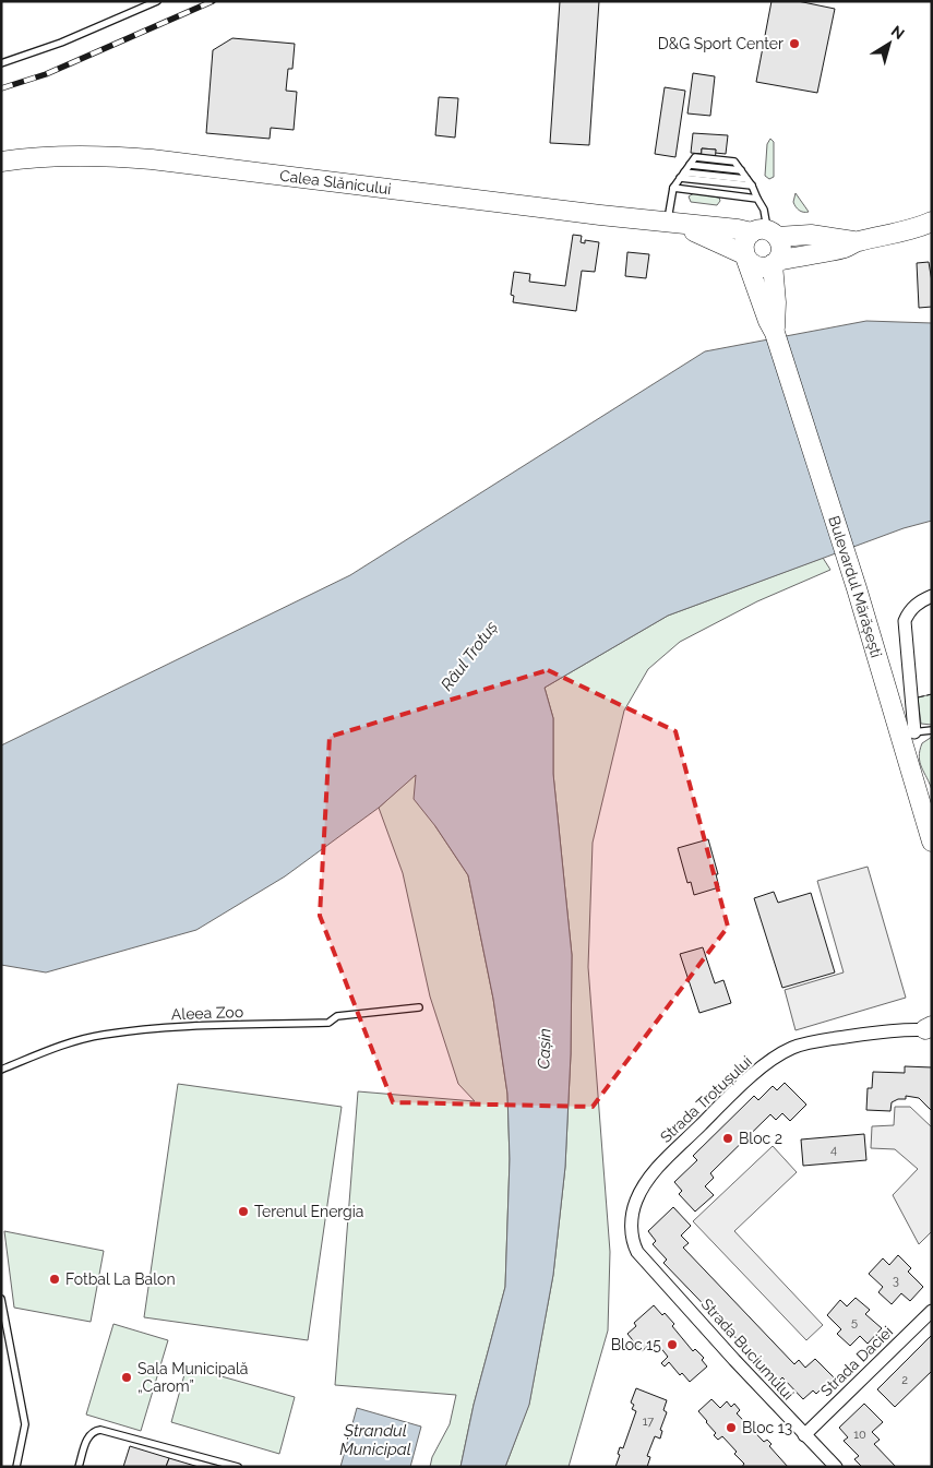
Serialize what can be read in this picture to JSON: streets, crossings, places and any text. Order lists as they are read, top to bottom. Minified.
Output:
{"streets":{"main road":["Calea Slănicului","Bulevardul Mărășești"],"street":["Strada Trotușului","Strada Buciumului","Strada Daciei"],"lane":["Aleea Zoo"]},"crossings":[["Calea Slănicului","Bulevardul Mărășești"],["Strada Trotușului","Strada Buciumului"],["Strada Buciumului","Strada Daciei"]],"water":["Râul Trotuș","Cașin","Ștrandul Municipal"],"places":["D&G Sport Center","Bloc 2","Terenul Energia","Fotbal La Balon","Bloc 15","Sala Municipală „Carom”","Bloc 13"],"house_numbers":["4","3","5","2","17","10"],"north":"top right"}
